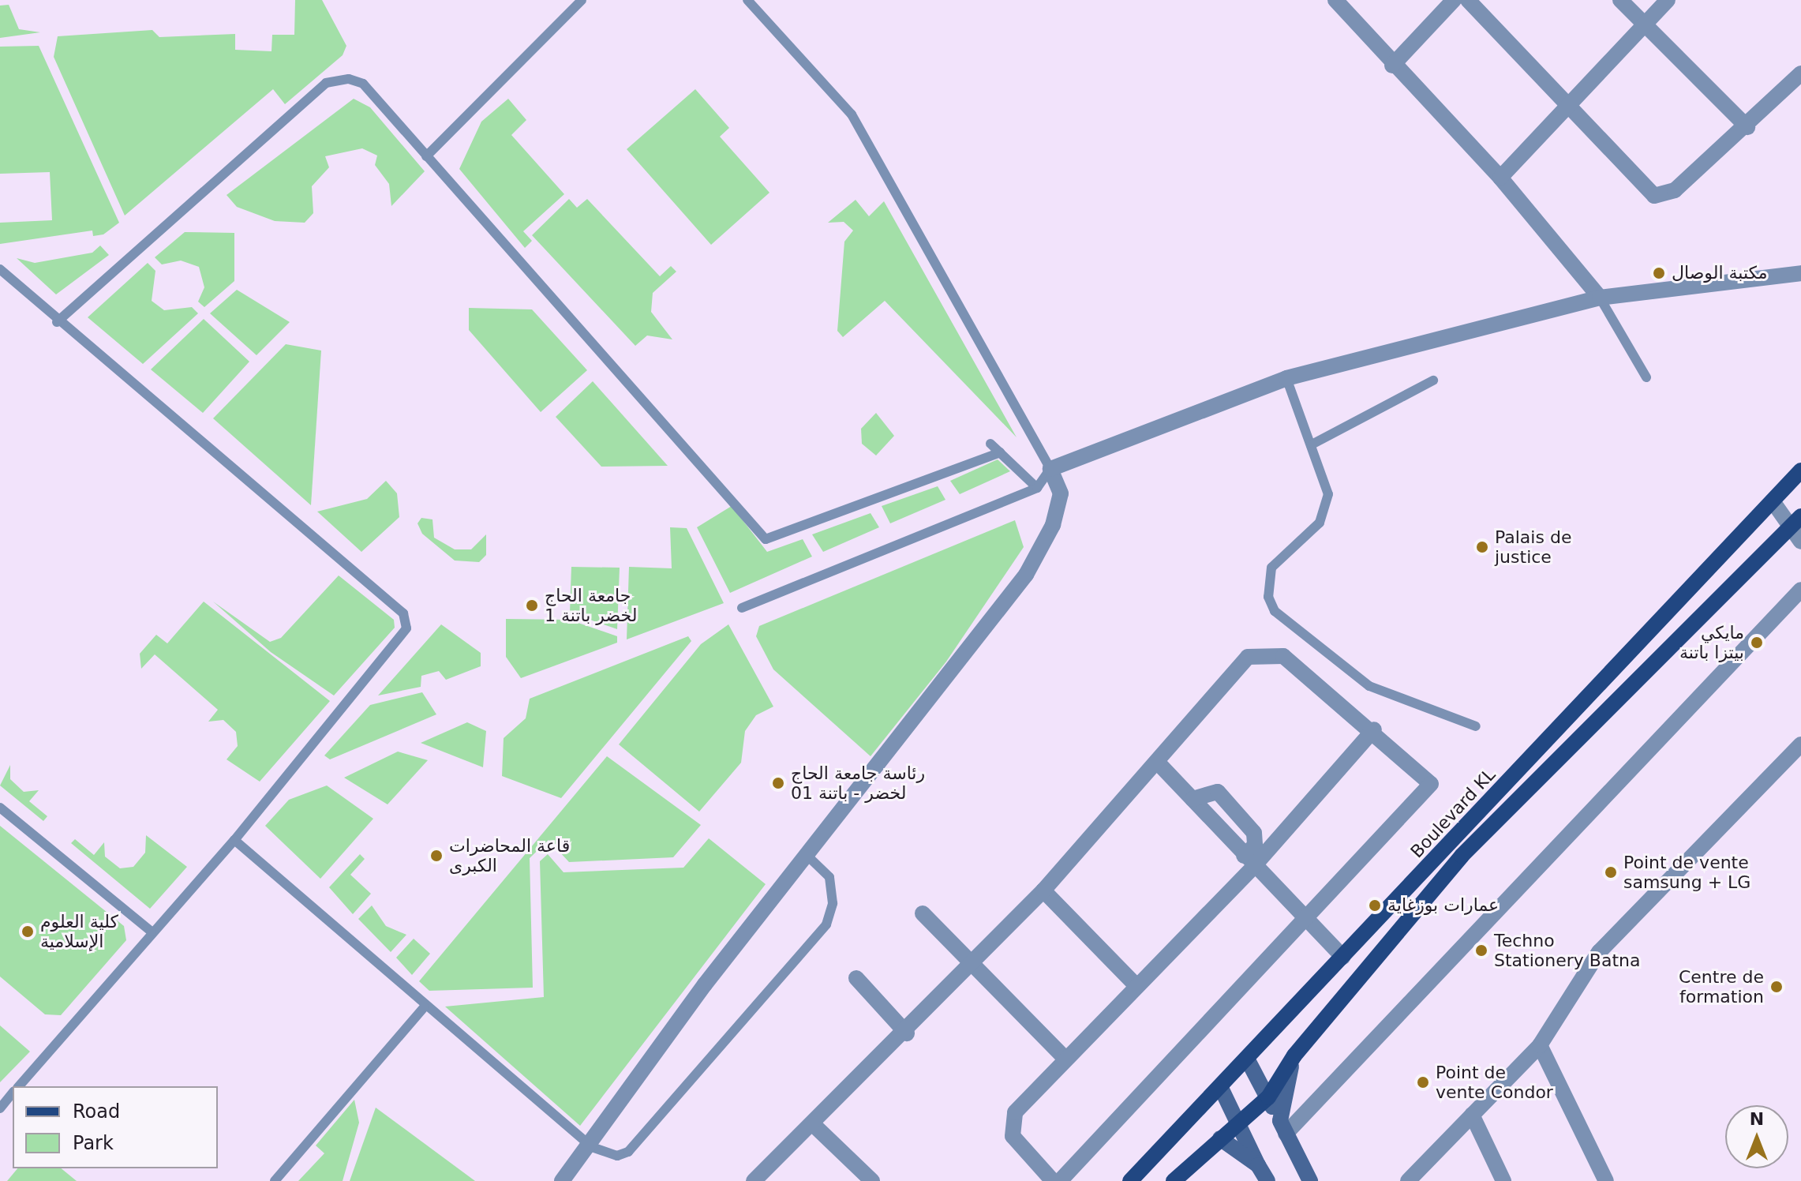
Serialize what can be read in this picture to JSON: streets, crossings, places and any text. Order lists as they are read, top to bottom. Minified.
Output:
{"streets":{"main road":["Boulevard KL"]},"places":["مكتبة الوصال","Palais de justice","جامعة الحاج لخضر باتنة 1","مايكي بيتزا باتنة","رئاسة جامعة الحاج لخضر - باتنة 01","قاعة المحاضرات الكبرى","Point de vente samsung + LG","عمارات بوزغاية","كلية العلوم الإسلامية","Techno Stationery Batna","Centre de formation","Point de vente Condor"],"legend":["Road","Park"],"north":"top"}
